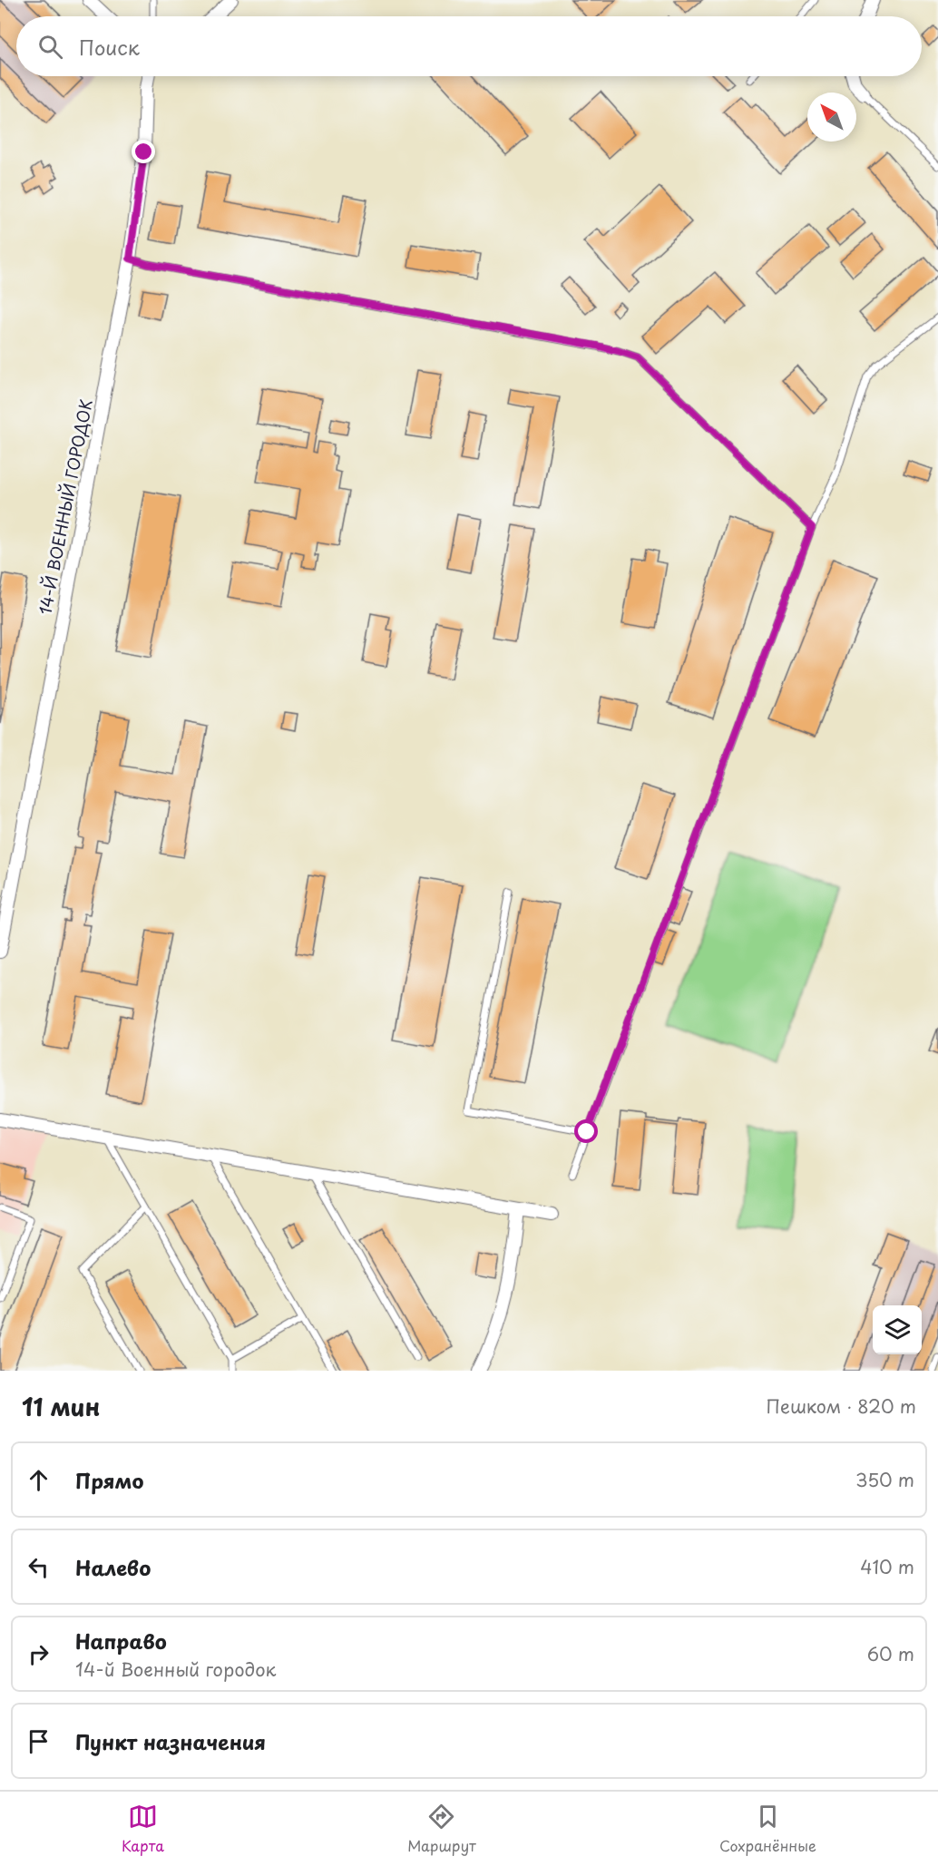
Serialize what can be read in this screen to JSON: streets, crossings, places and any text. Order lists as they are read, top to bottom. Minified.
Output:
{"streets":{"street":["14-Й ВОЕННЫЙ ГОРОДОК"]},"north":"top left","page":{"search":"Поиск","heading":["11 мин","Пешком · 820 m"],"list":[["Прямо","350 m"],["Налево","410 m"],["Направо","14-й Военный городок","60 m"],"Пункт назначения"],"nav":["Карта","Маршрут","Сохранённые"]}}
